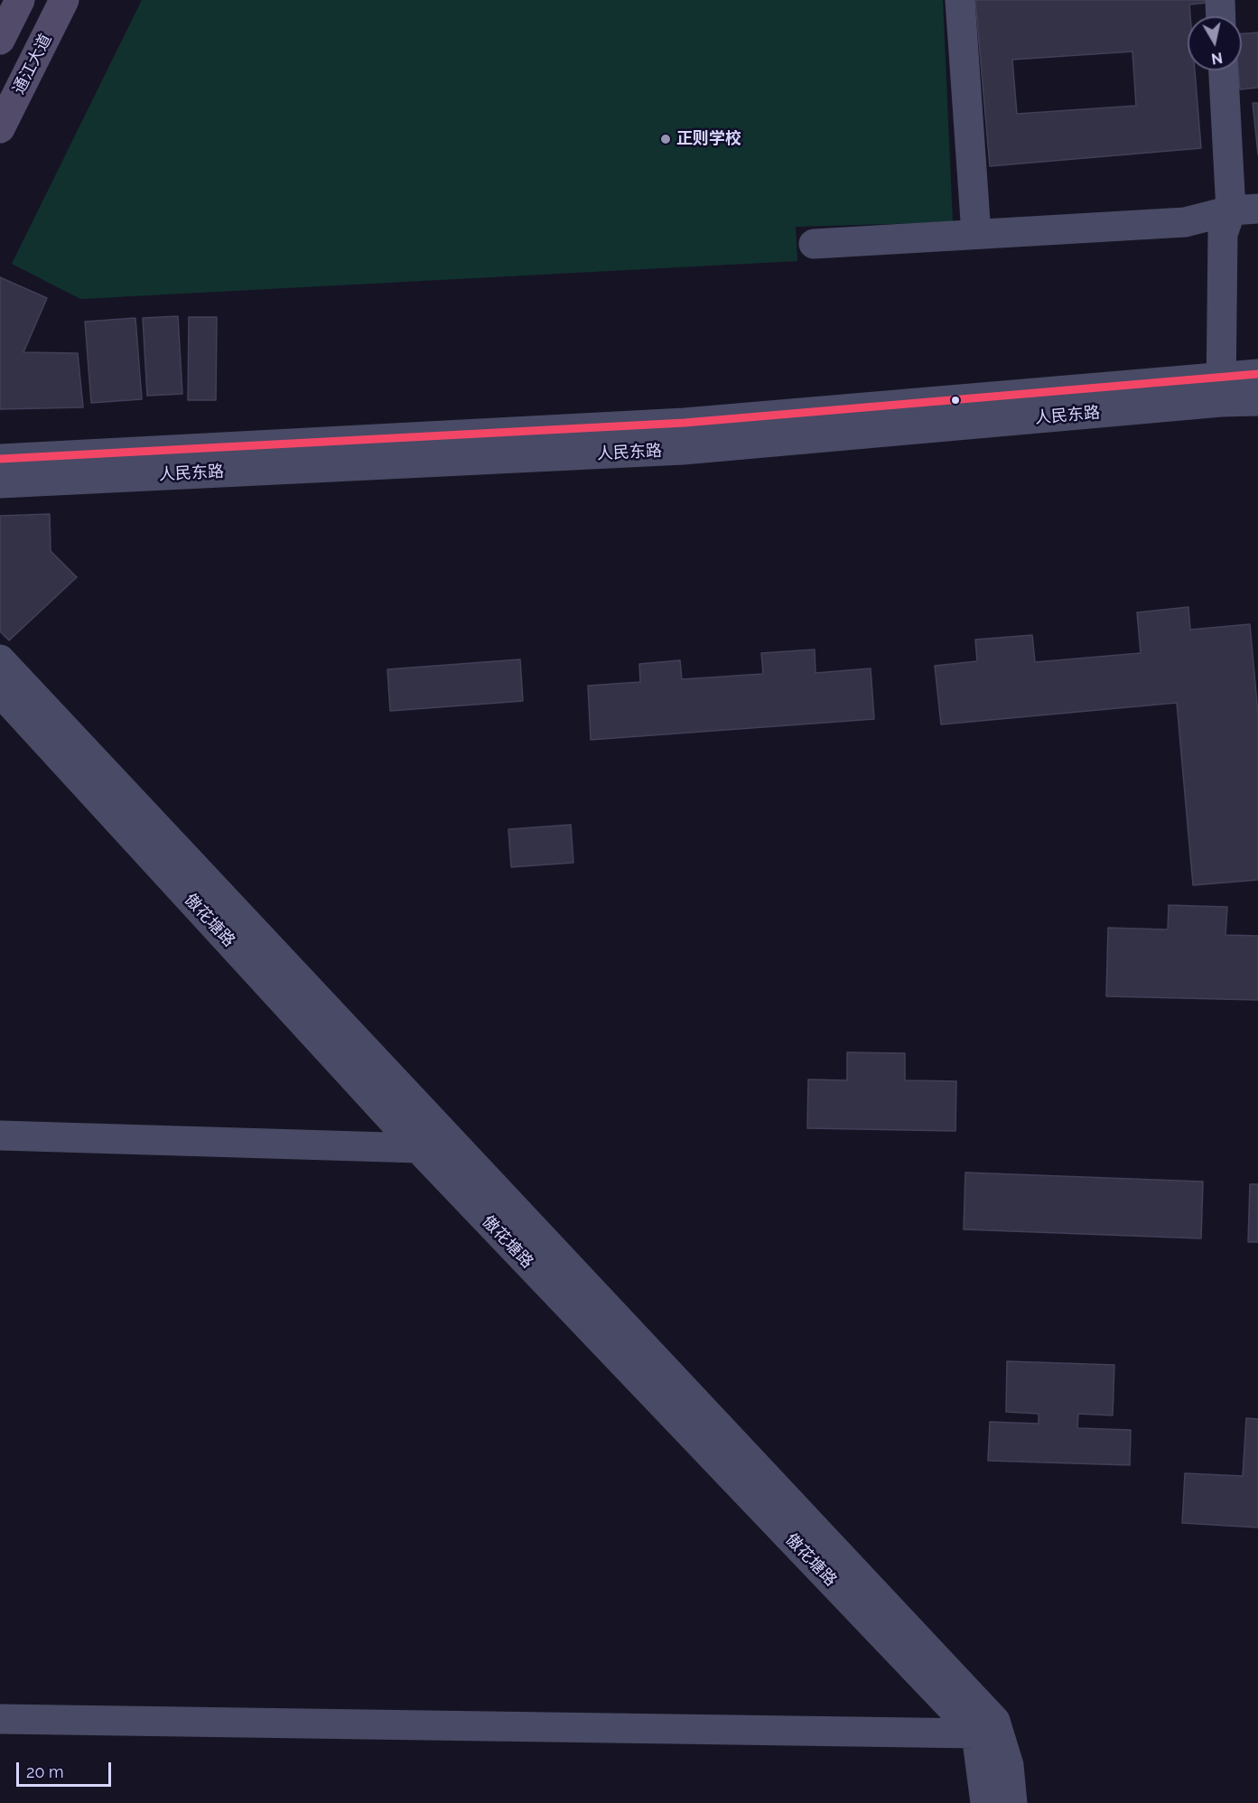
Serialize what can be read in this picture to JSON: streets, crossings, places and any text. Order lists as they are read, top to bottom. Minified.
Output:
{"streets":{"main road":["通江大道"],"street":["人民东路","傲花塘路"]},"places":["正则学校"],"scale_bar":"20 m","north":"bottom"}
